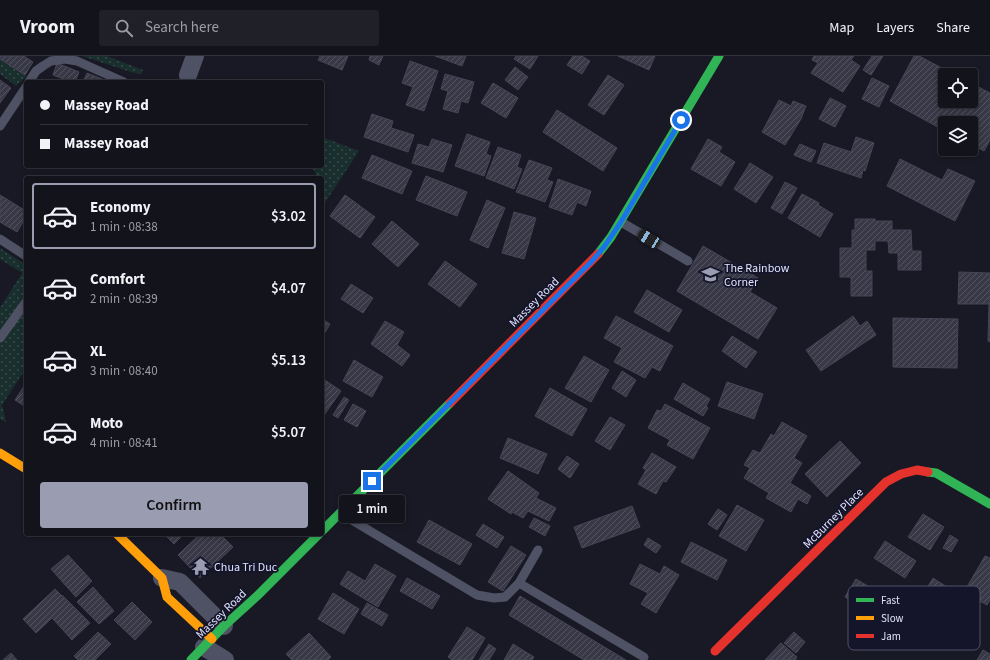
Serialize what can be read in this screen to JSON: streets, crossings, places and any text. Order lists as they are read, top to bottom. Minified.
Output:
{"streets":{"main road":["Massey Road","McBurney Place"]},"places":{"school or university":["The Rainbow Corner"],"temple":["Chua Tri Duc"]},"legend":["Fast","Slow","Jam"],"page":{"header":"Vroom","search":"Search here","nav":["Map","Layers","Share"],"banner":["Massey Road","Massey Road"],"list":[{"name":"Economy","note":"1 min · 08:38","value":"$3.02"},{"name":"Comfort","note":"2 min · 08:39","value":"$4.07"},{"name":"XL","note":"3 min · 08:40","value":"$5.13"},{"name":"Moto","note":"4 min · 08:41","value":"$5.07"}],"buttons":"Confirm","bubble":"1 min"}}
